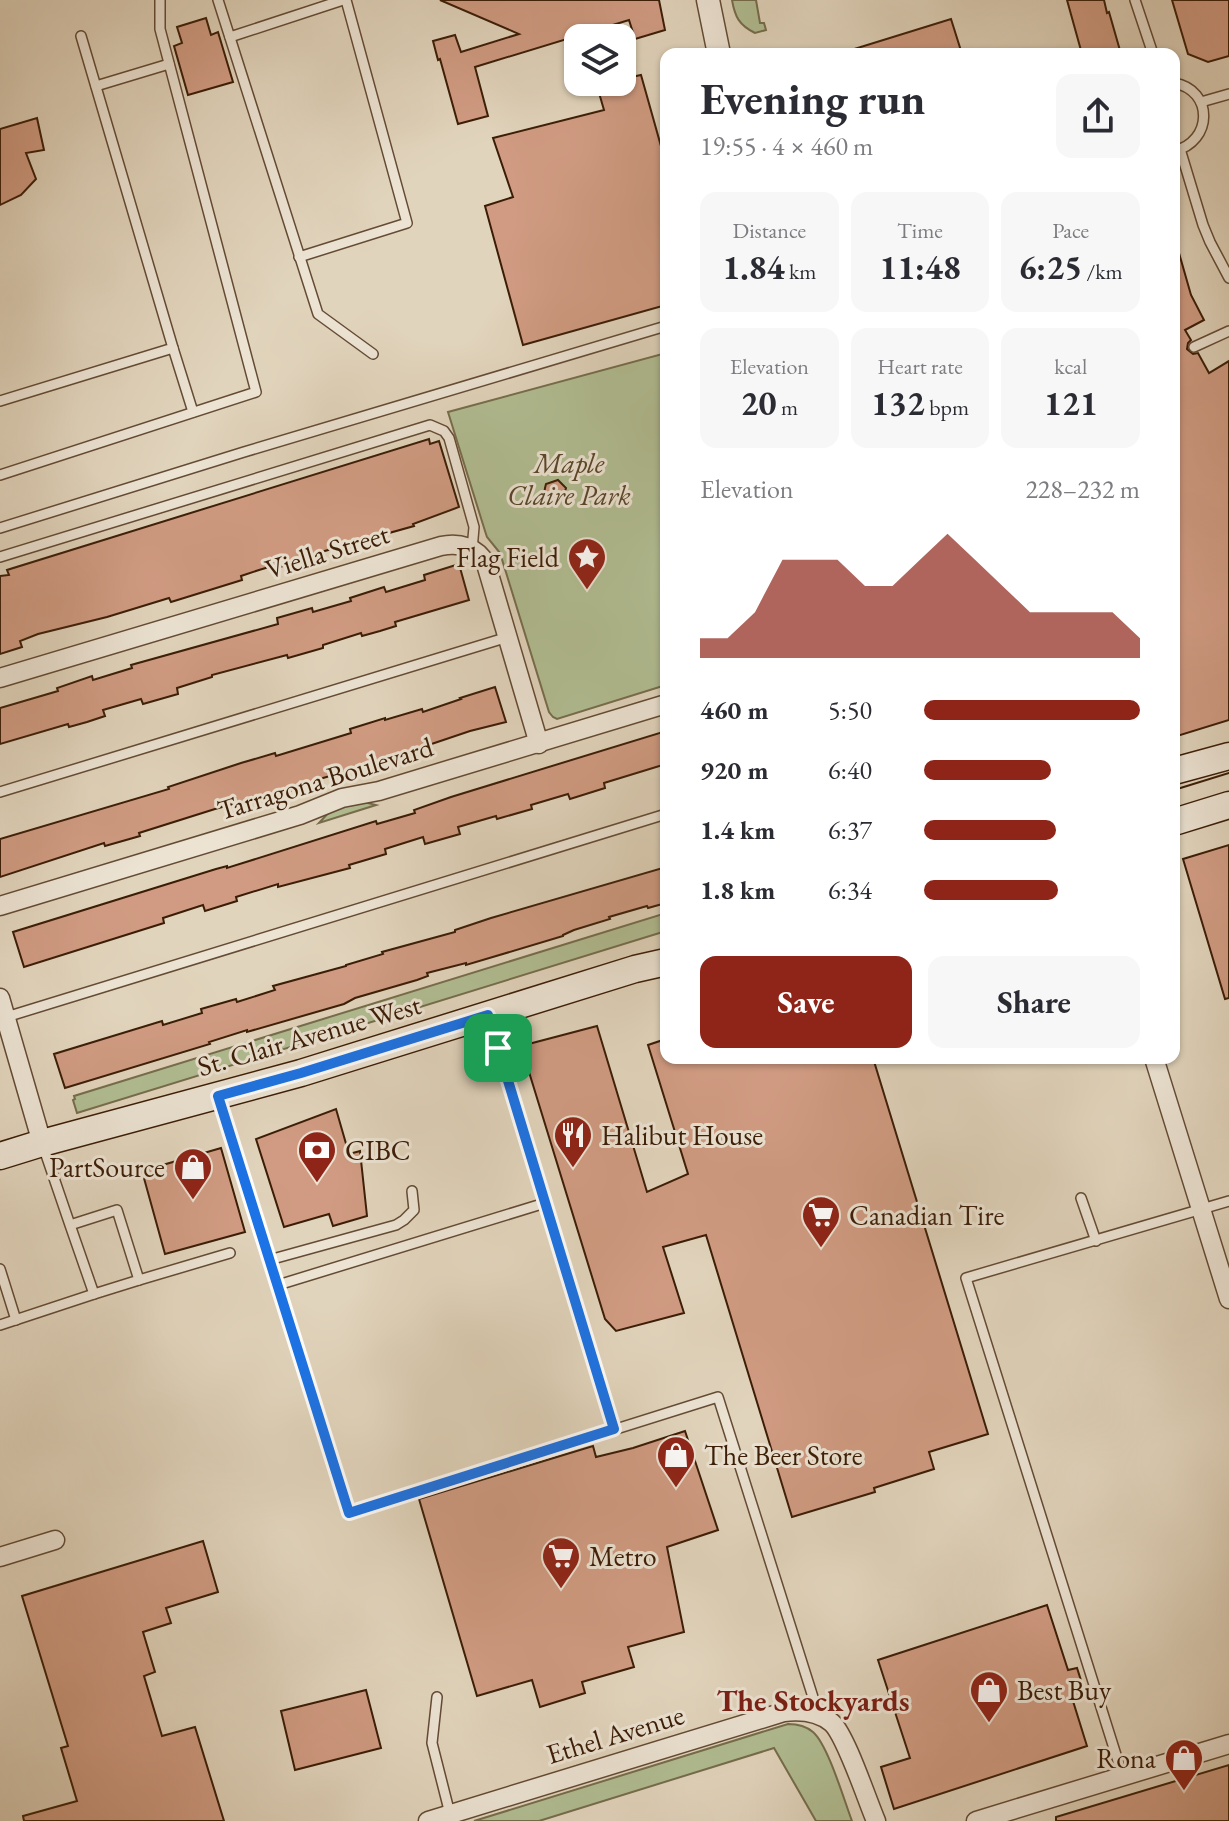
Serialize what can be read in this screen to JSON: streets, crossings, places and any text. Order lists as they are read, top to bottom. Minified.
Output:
{"streets":{"main road":["St. Clair Avenue West"],"street":["Viella Street","Tarragona Boulevard","Ethel Avenue"]},"districts":["The Stockyards"],"parks":["Maple Claire Park"],"places":{"place":["Flag Field"],"restaurant":["Halibut House"],"bank":["CIBC"],"shop":["PartSource","The Beer Store","Best Buy","Rona"],"supermarket":["Canadian Tire","Metro"]},"page":{"heading":["Evening run","19:55 · 4 × 460 m"],"stats":[["Distance","1.84 km"],["Time","11:48"],["Pace","6:25 /km"],["Elevation","20 m"],["Heart rate","132 bpm"],["kcal","121"]],"chart":["Elevation","228–232 m"],"list":[{"name":"460 m","note":"5:50"},{"name":"920 m","note":"6:40"},{"name":"1.4 km","note":"6:37"},{"name":"1.8 km","note":"6:34"}],"buttons":["Save","Share"]}}
